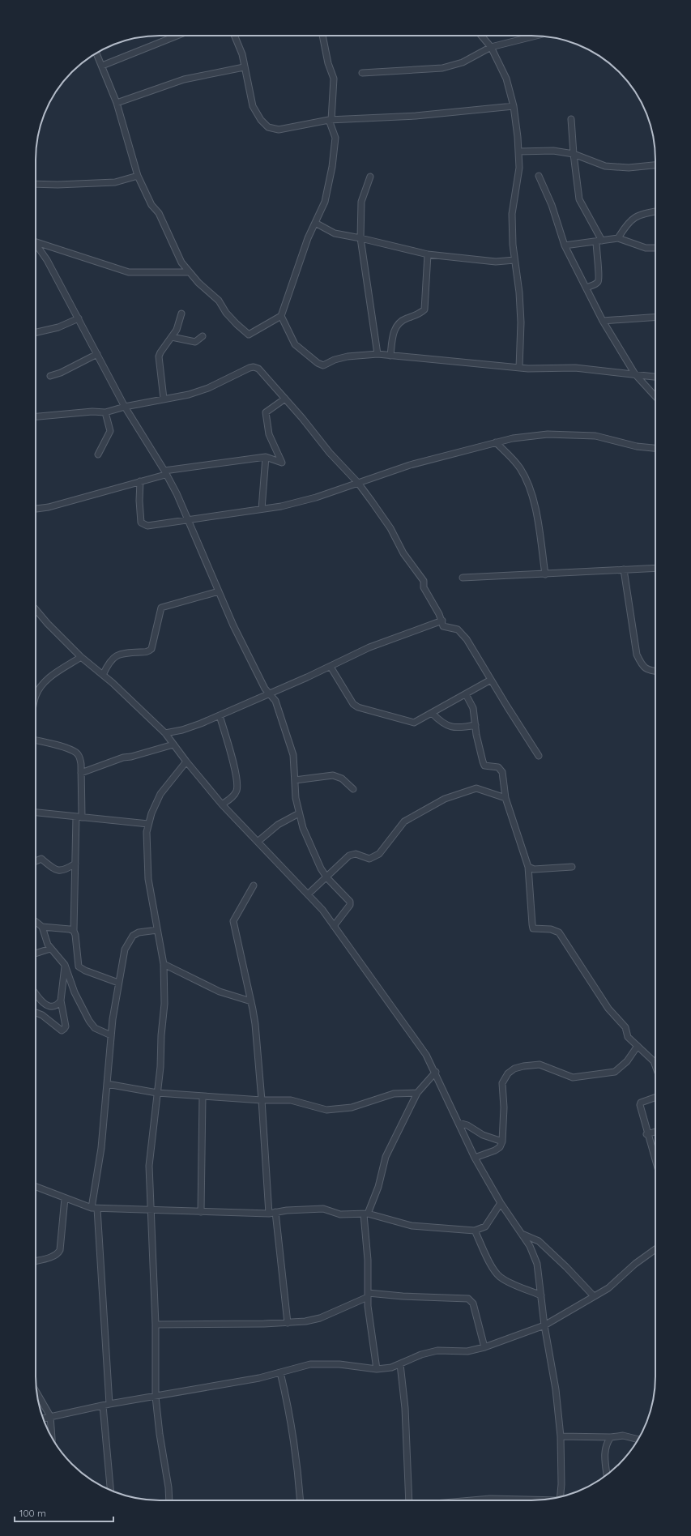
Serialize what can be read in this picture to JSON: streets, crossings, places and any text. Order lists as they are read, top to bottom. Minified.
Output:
{"scale_bar":"100 m"}
